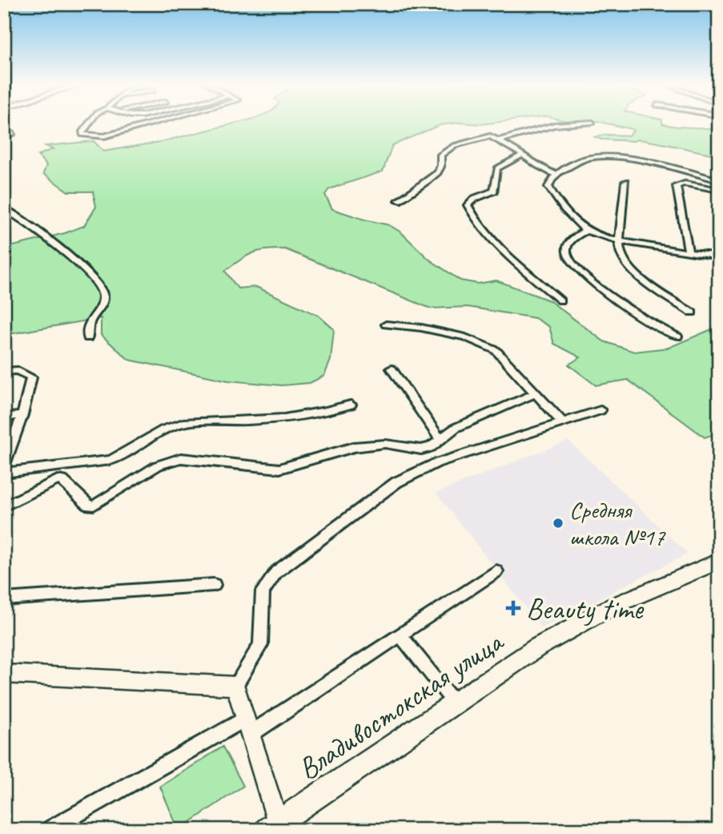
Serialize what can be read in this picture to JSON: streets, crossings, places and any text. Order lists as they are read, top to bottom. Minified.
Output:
{"streets":{"main road":["Владивостокская улица"]},"places":{"other":["Средняя школа №17"],"health":["Beauty time"]}}
